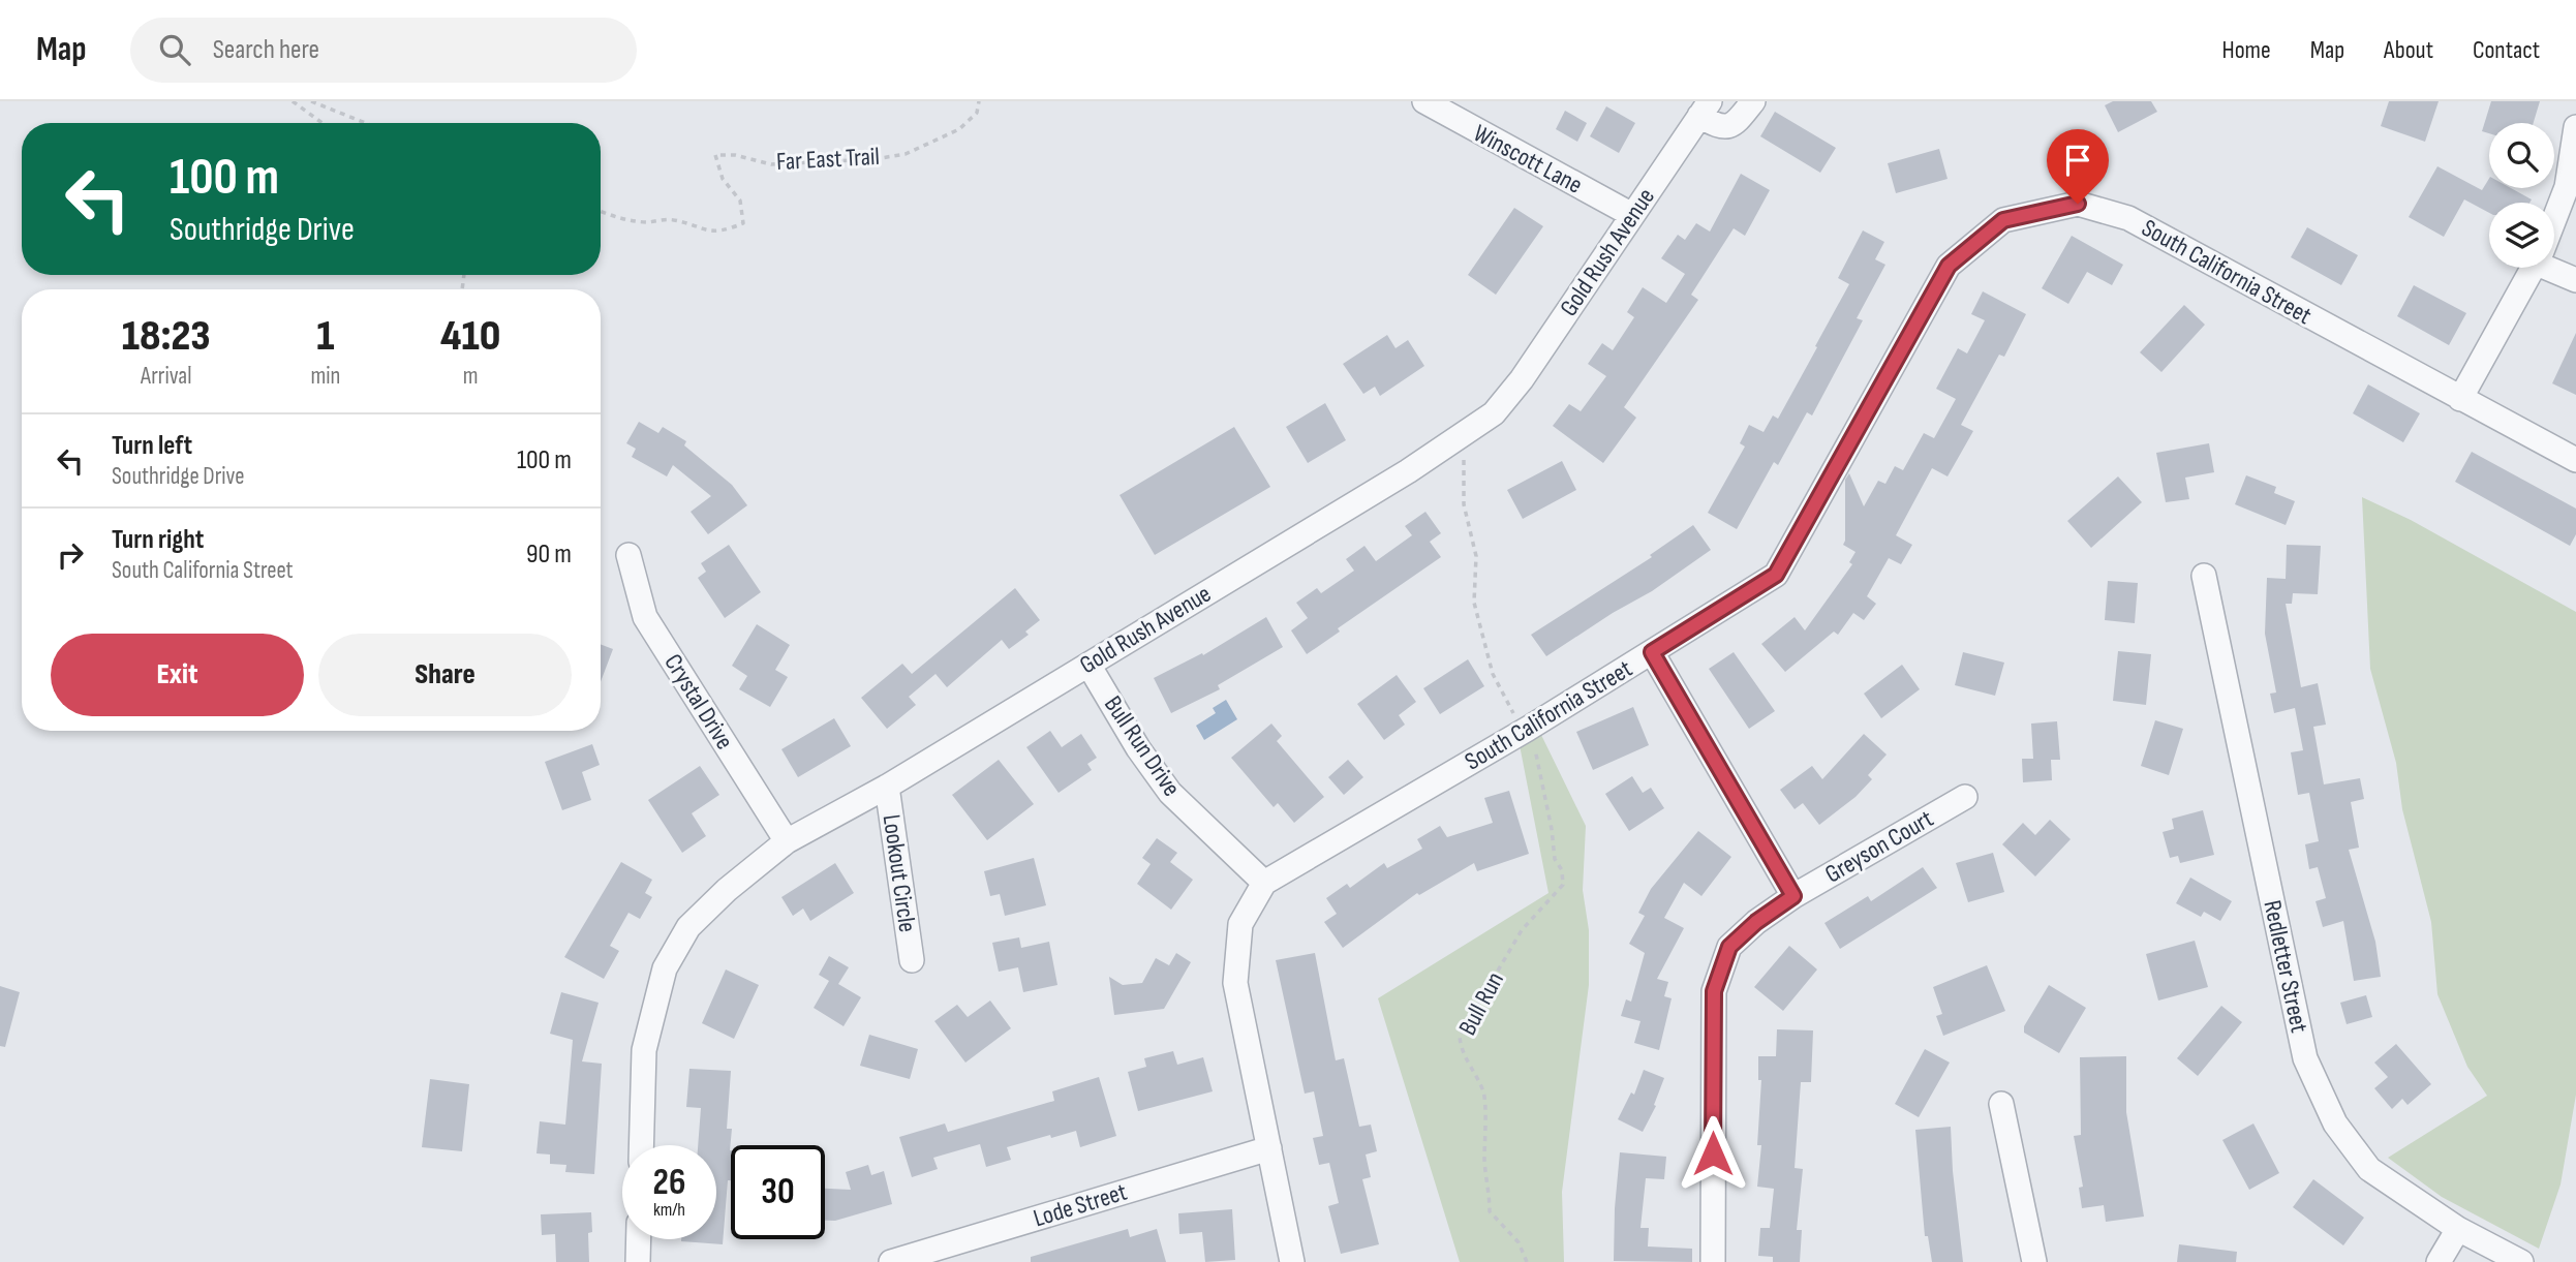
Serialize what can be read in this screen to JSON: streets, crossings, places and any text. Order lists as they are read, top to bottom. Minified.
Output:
{"streets":{"street":["Winscott Lane","Gold Rush Avenue","South California Street","Crystal Drive","Bull Run Drive","Greyson Court","Lookout Circle","Redletter Street","Lode Street"],"path":["Far East Trail","Bull Run"]},"crossings":[["Winscott Lane","Gold Rush Avenue"],["Gold Rush Avenue","Crystal Drive"],["Gold Rush Avenue","Bull Run Drive"],["Gold Rush Avenue","Lookout Circle"],["South California Street","Bull Run Drive"],["South California Street","Lode Street"]],"page":{"header":"Map","search":"Search here","nav":["Home","Map","About","Contact"],"turn":["100 m","Southridge Drive"],"eta":["18:23","Arrival","1","min","410","m"],"list":[{"name":"Turn left","note":"Southridge Drive","value":"100 m"},{"name":"Turn right","note":"South California Street","value":"90 m"}],"buttons":["Exit","Share"],"speed":"26 km/h","limit":"30"}}
